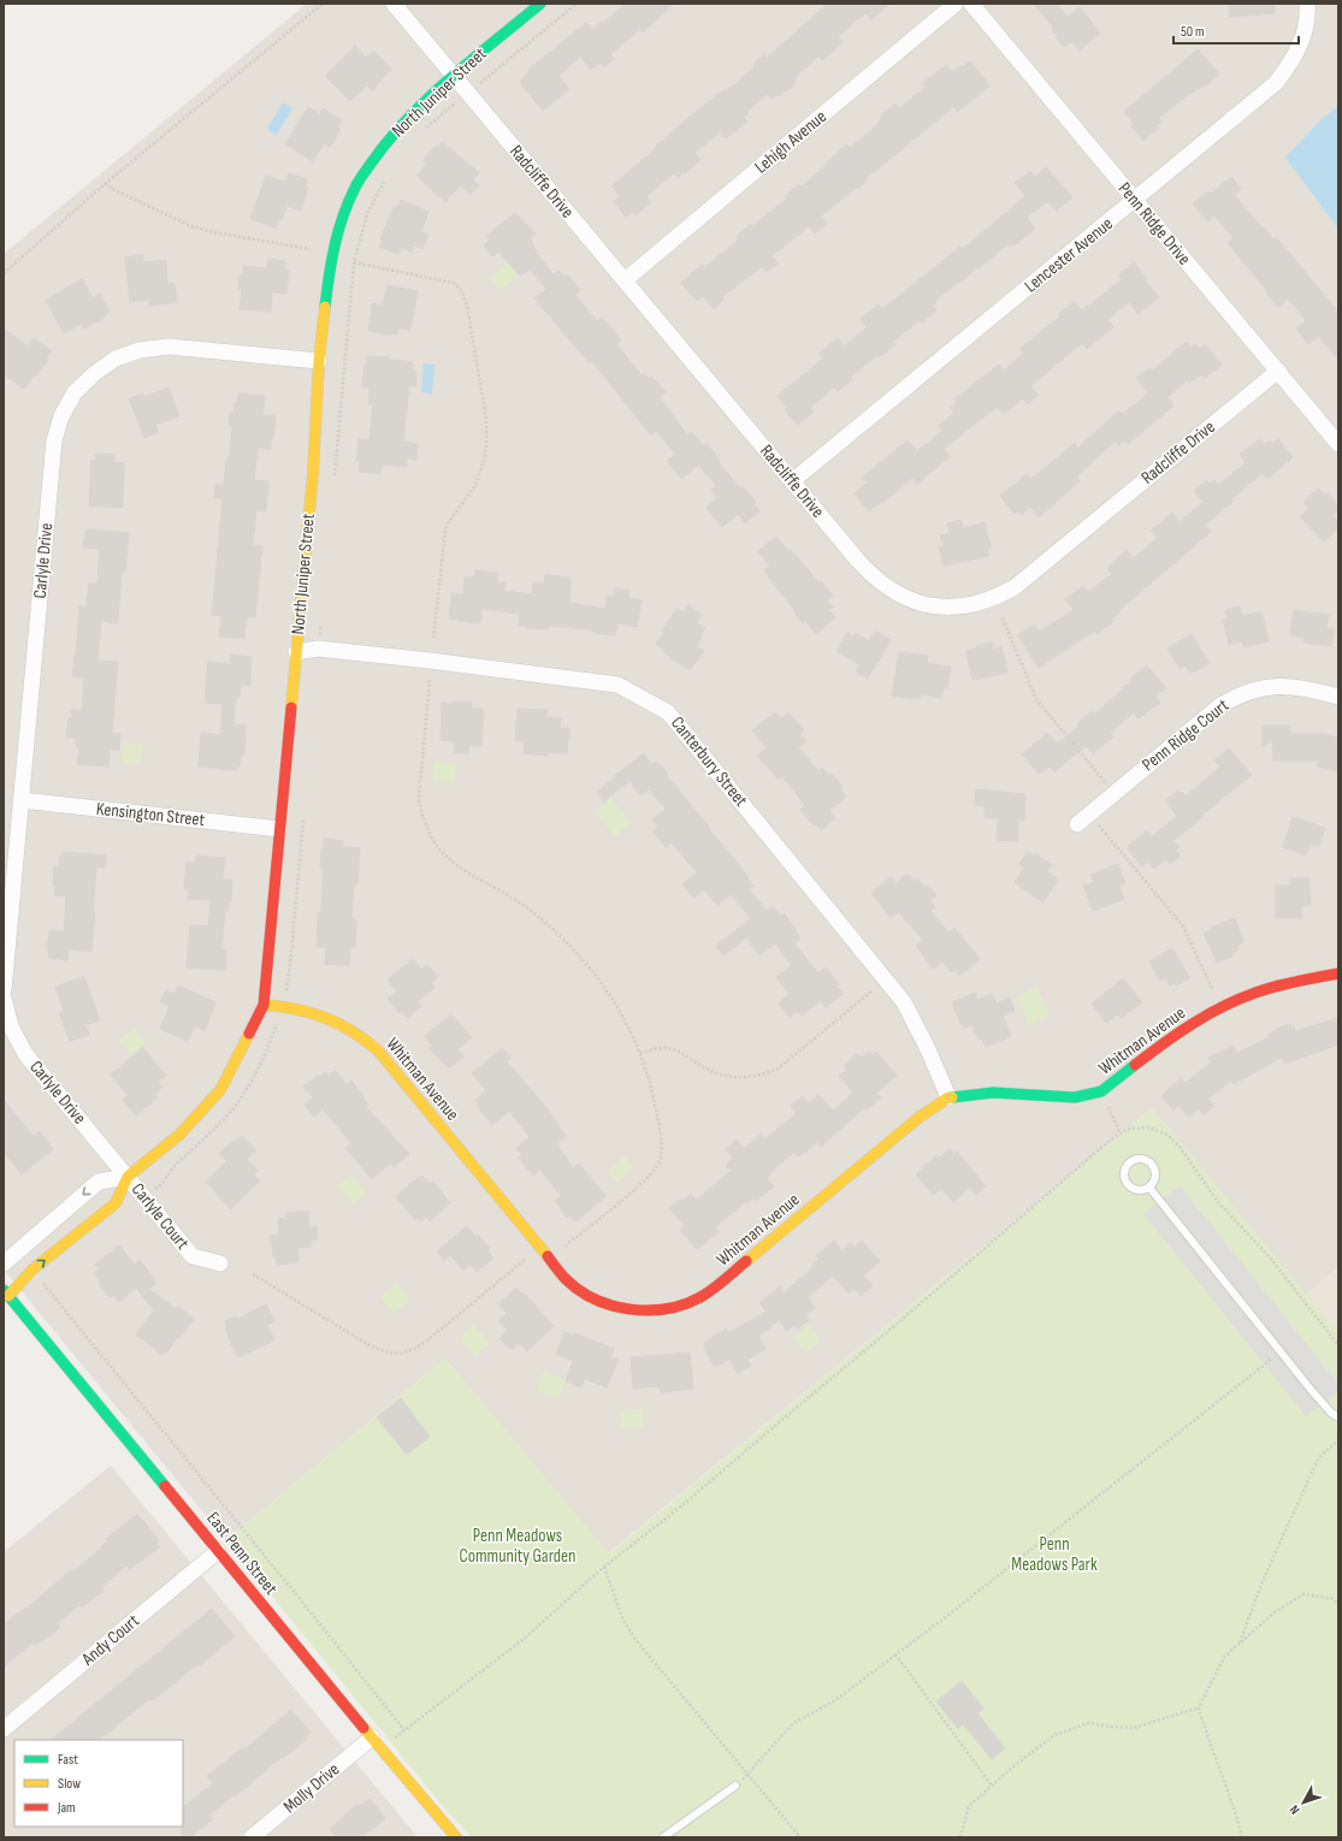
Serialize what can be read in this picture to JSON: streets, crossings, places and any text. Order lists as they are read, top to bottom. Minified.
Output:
{"streets":{"street":["North Juniper Street","Lehigh Avenue","Radcliffe Drive","Penn Ridge Drive","Lencester Avenue","Carlyle Drive","Penn Ridge Court","Canterbury Street","Kensington Street","Whitman Avenue","Carlyle Court","East Penn Street","Andy Court","Molly Drive"]},"crossings":[["North Juniper Street","Radcliffe Drive"],["North Juniper Street","Carlyle Drive"],["North Juniper Street","Canterbury Street"],["North Juniper Street","Kensington Street"],["North Juniper Street","Whitman Avenue"],["North Juniper Street","Carlyle Court"],["North Juniper Street","East Penn Street"],["Lehigh Avenue","Radcliffe Drive"],["Radcliffe Drive","Penn Ridge Drive"],["Radcliffe Drive","Lencester Avenue"],["Penn Ridge Drive","Lencester Avenue"],["Carlyle Drive","Kensington Street"],["Carlyle Drive","Carlyle Court"],["Canterbury Street","Whitman Avenue"],["East Penn Street","Andy Court"],["East Penn Street","Molly Drive"]],"parks":["Penn Meadows Community Garden","Penn Meadows Park"],"legend":["Fast","Slow","Jam"],"scale_bar":"50 m","north":"bottom left"}
